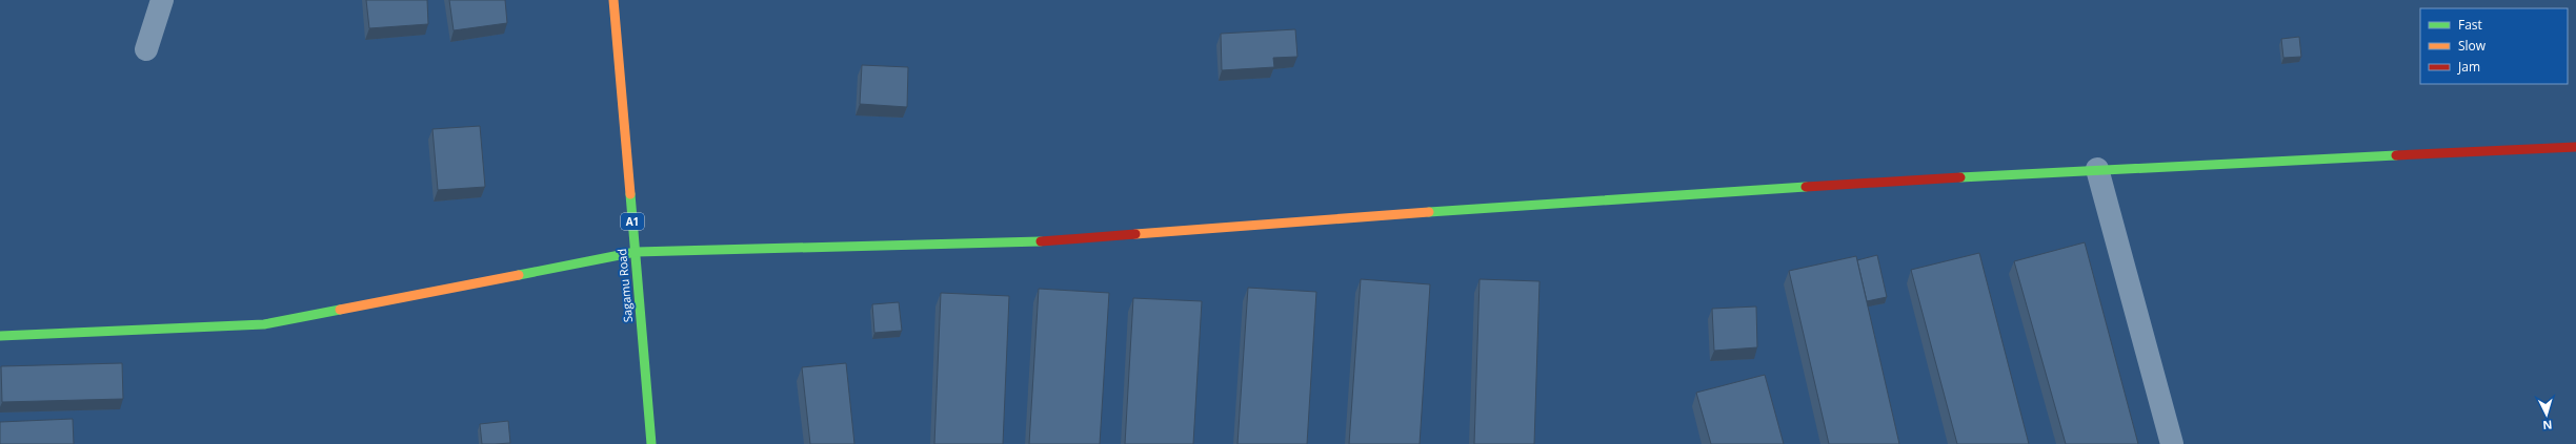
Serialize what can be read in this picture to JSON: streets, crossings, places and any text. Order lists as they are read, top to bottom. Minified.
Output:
{"streets":{"main road":["A1","Sagamu Road"]},"legend":["Fast","Slow","Jam"],"north":"bottom"}
